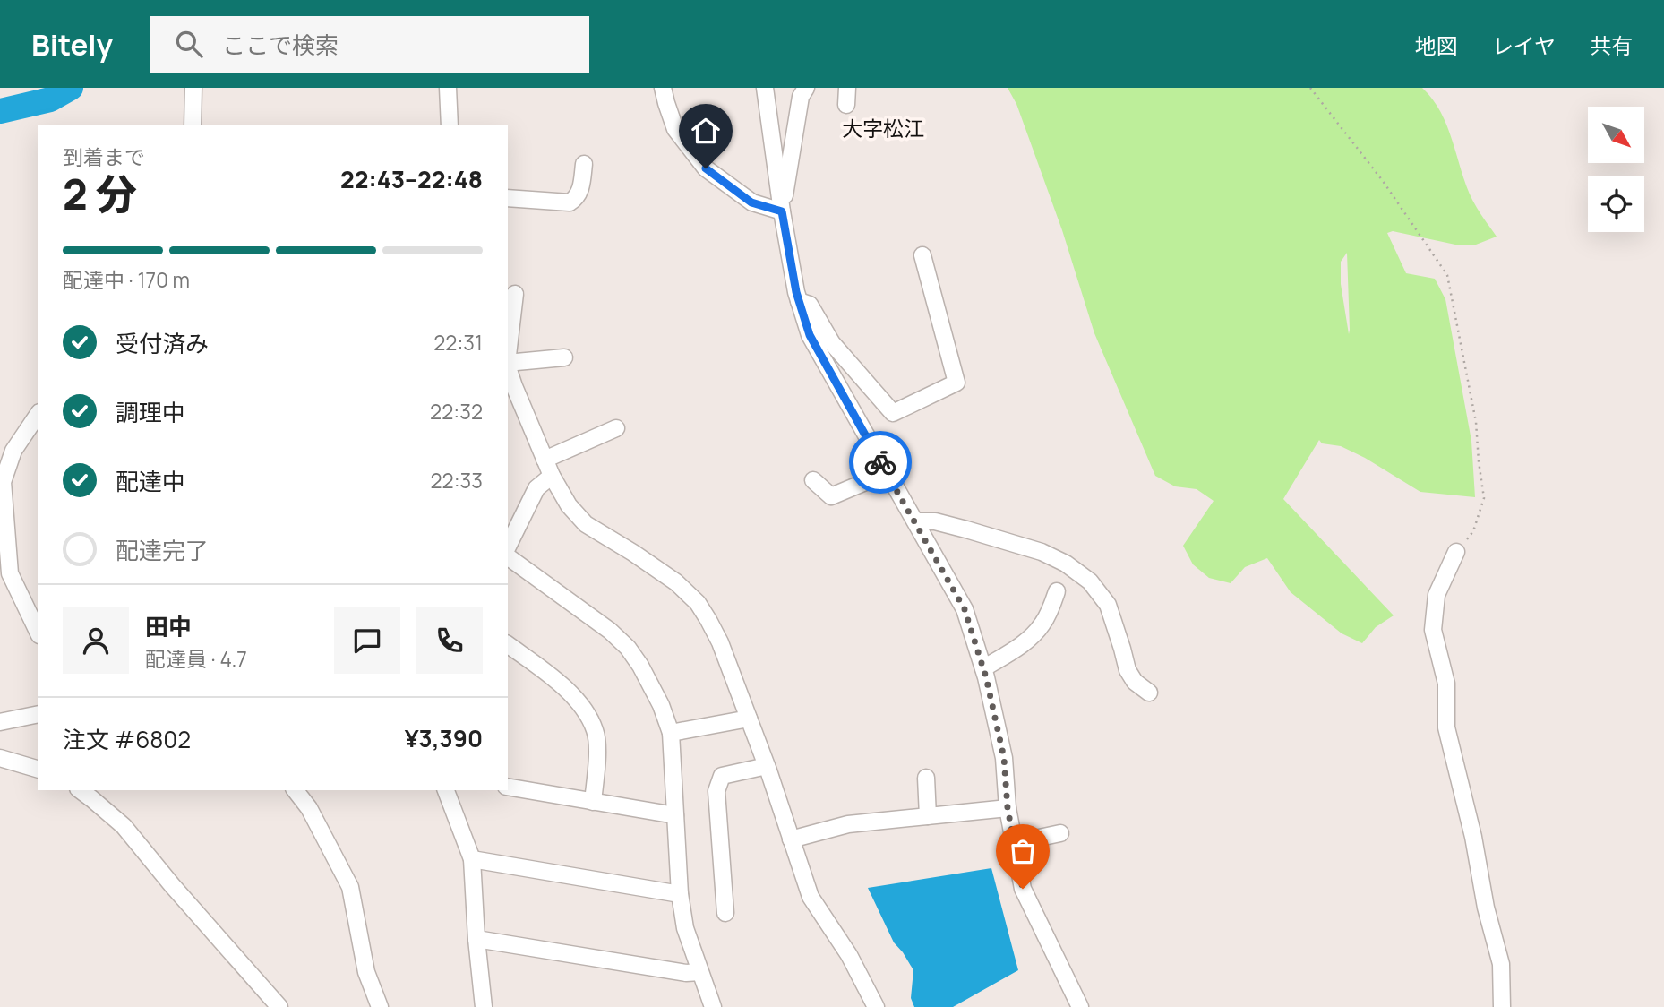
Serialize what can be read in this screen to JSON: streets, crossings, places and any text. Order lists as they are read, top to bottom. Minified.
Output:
{"districts":["大字松江"],"north":"bottom right","page":{"header":"Bitely","search":"ここで検索","nav":["地図","レイヤ","共有"],"heading":["2 分","到着まで","22:43–22:48"],"panel":["田中","配達員 · 4.7","注文 #6802","¥3,390"],"bar":"配達中 · 170 m","list":[["受付済み","22:31"],["調理中","22:32"],["配達中","22:33"],"配達完了"]}}
